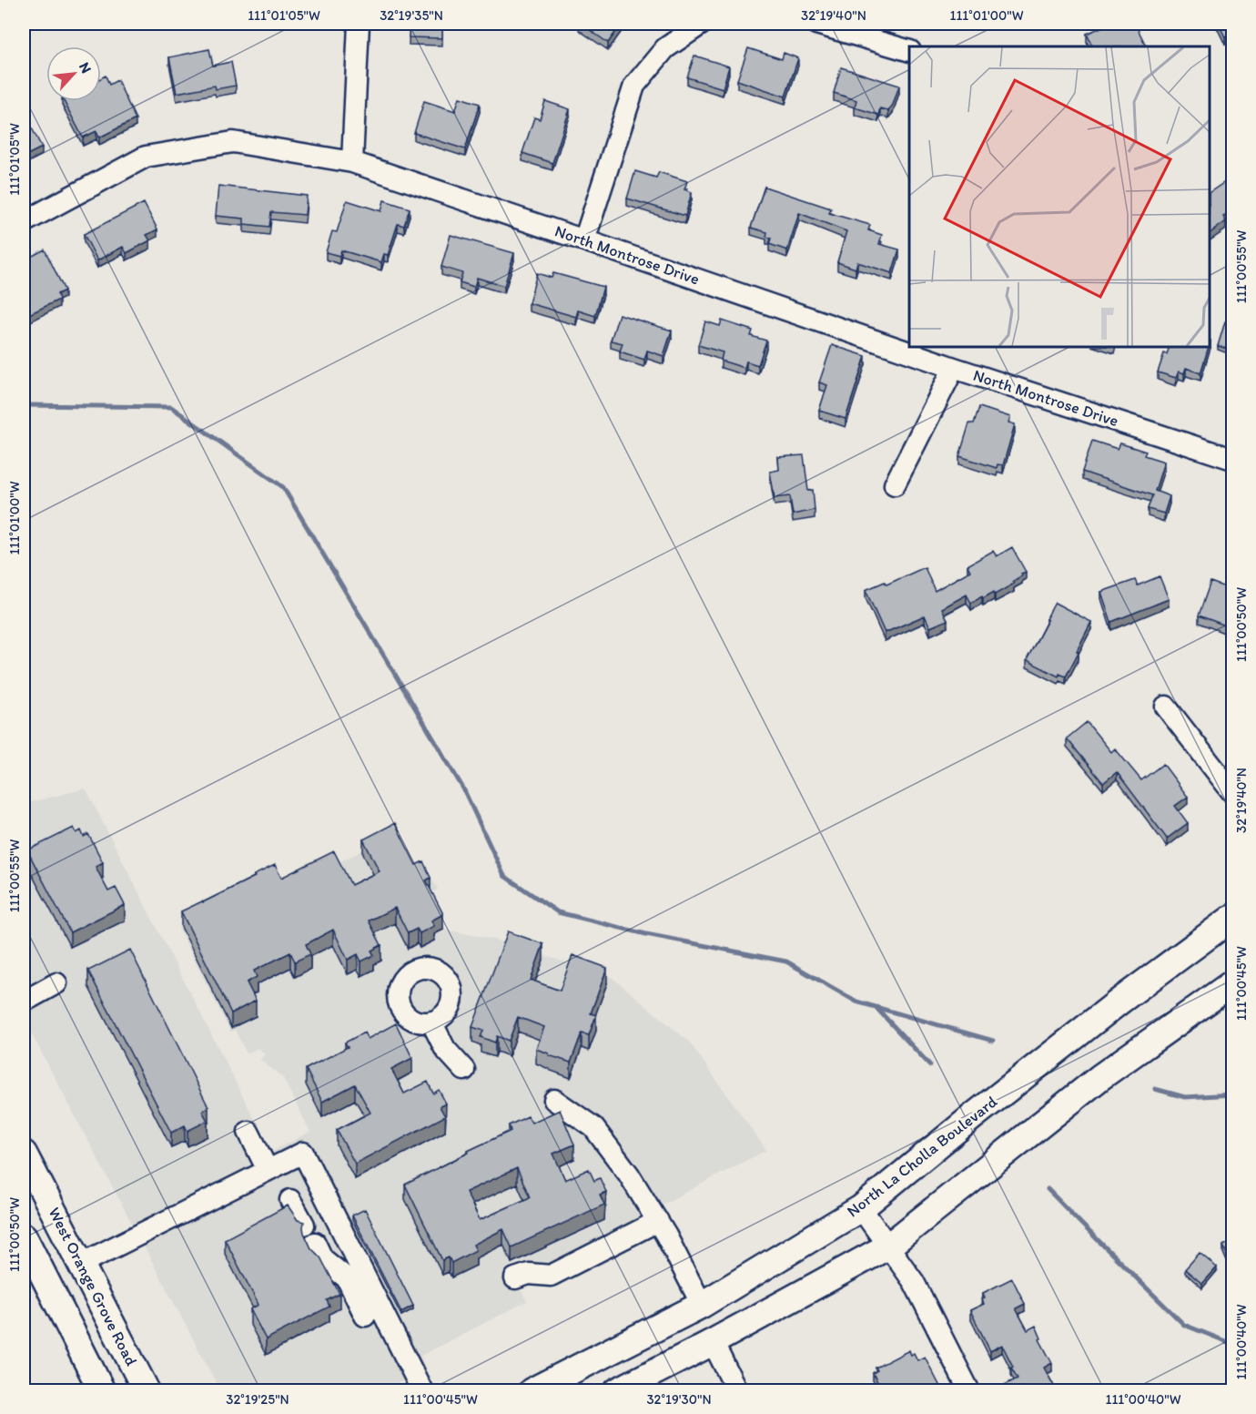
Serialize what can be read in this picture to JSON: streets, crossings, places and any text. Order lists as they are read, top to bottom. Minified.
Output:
{"streets":{"main road":["North La Cholla Boulevard","West Orange Grove Road"],"street":["North Montrose Drive"]},"north":"top right","coordinates":["111°01'05\"W","32°19'35\"N","32°19'40\"N","111°01'00\"W","111°00'55\"W","111°00'50\"W","111°00'45\"W","111°00'40\"W","32°19'25\"N","32°19'30\"N"]}
